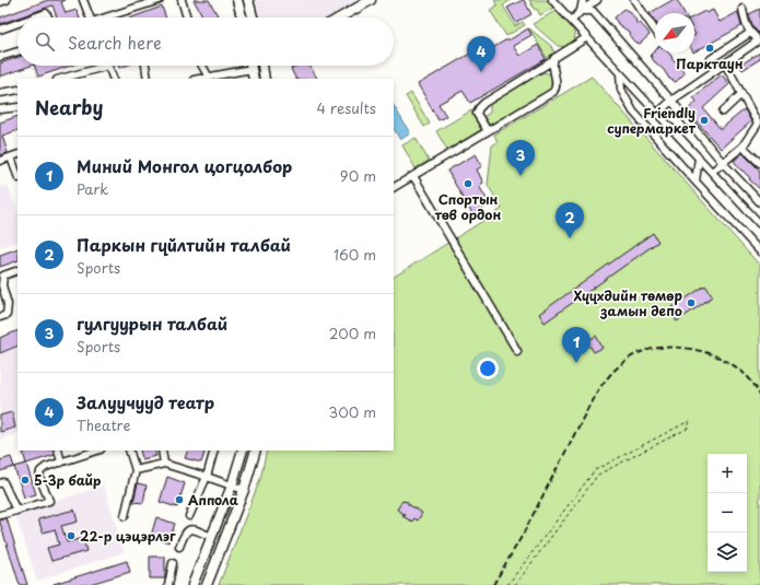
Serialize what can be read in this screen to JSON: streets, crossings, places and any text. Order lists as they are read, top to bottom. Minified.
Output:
{"places":["Парктаун","Friendly супермаркет","Спортын төв ордон","Хүүхдийн төмөр замын депо","5-3р байр","Аппола","22-р цэцэрлэг"],"north":"bottom left","page":{"search":"Search here","pins":["4","3","2","1"],"heading":["Nearby","4 results"],"list":[{"mark":"1","name":"Миний Монгол цогцолбор","note":"Park","value":"90 m"},{"mark":"2","name":"Паркын гүйлтийн талбай","note":"Sports","value":"160 m"},{"mark":"3","name":"гулгуурын талбай","note":"Sports","value":"200 m"},{"mark":"4","name":"Залуучууд театр","note":"Theatre","value":"300 m"}],"map_buttons":["+","−"]}}
